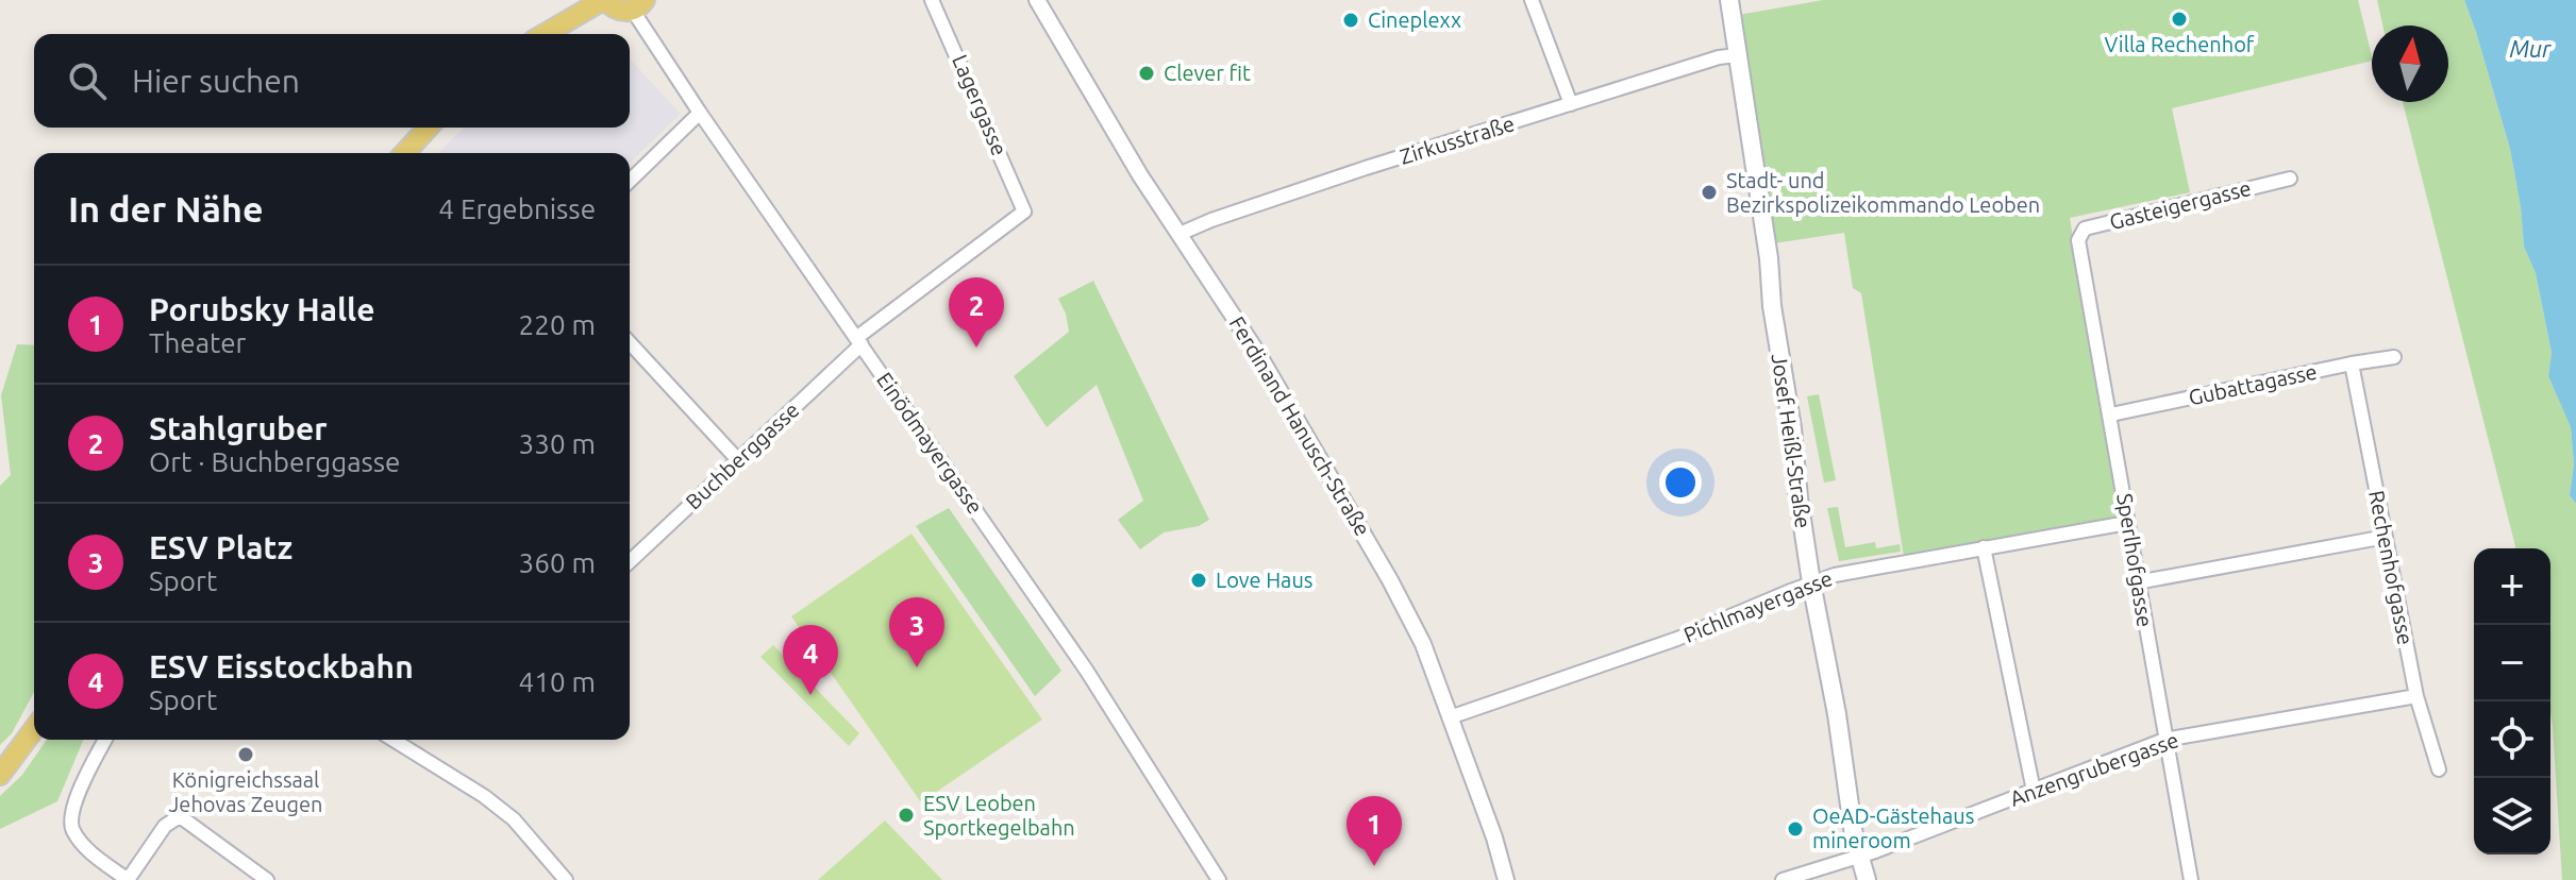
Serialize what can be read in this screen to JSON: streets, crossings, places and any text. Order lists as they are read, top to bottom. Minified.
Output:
{"streets":{"main road":["Josef Heißl-Straße"],"street":["Lagergasse","Zirkusstraße","Gasteigergasse","Gubattagasse","Ferdinand Hanusch-Straße","Einödmayergasse","Buchberggasse","Sperlhofgasse","Rechenhofgasse","Pichlmayergasse","Anzengrubergasse"]},"crossings":[["Lagergasse","Buchberggasse"],["Zirkusstraße","Ferdinand Hanusch-Straße"],["Zirkusstraße","Josef Heißl-Straße"],["Gasteigergasse","Sperlhofgasse"],["Gubattagasse","Sperlhofgasse"],["Gubattagasse","Rechenhofgasse"],["Ferdinand Hanusch-Straße","Pichlmayergasse"],["Josef Heißl-Straße","Pichlmayergasse"],["Josef Heißl-Straße","Anzengrubergasse"],["Einödmayergasse","Buchberggasse"],["Sperlhofgasse","Pichlmayergasse"],["Sperlhofgasse","Anzengrubergasse"],["Rechenhofgasse","Anzengrubergasse"]],"water":["Mur"],"places":["Villa Rechenhof","Cineplexx","Clever fit","Stadt- und Bezirkspolizeikommando Leoben","Love Haus","Königreichssaal Jehovas Zeugen","ESV Leoben Sportkegelbahn","OeAD-Gästehaus mineroom"],"north":"top","page":{"search":"Hier suchen","heading":["In der Nähe","4 Ergebnisse"],"list":[{"mark":"1","name":"Porubsky Halle","note":"Theater","value":"220 m"},{"mark":"2","name":"Stahlgruber","note":"Ort · Buchberggasse","value":"330 m"},{"mark":"3","name":"ESV Platz","note":"Sport","value":"360 m"},{"mark":"4","name":"ESV Eisstockbahn","note":"Sport","value":"410 m"}],"pins":["2","3","4","1"],"map_buttons":["+","−"]}}
